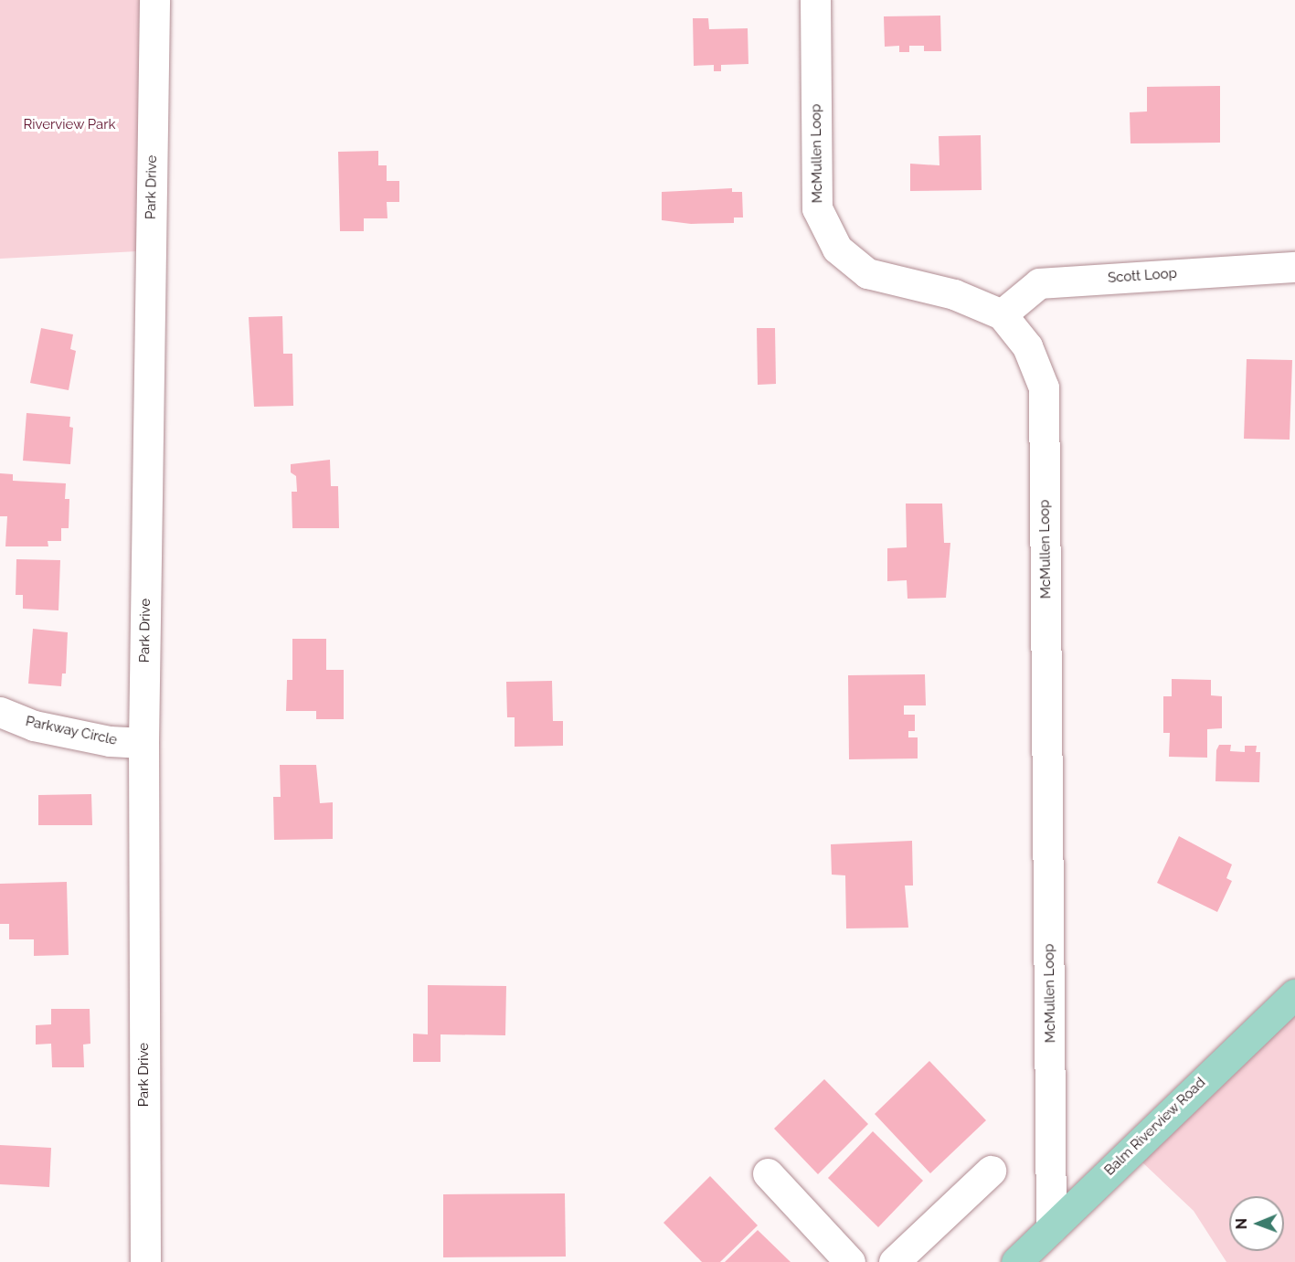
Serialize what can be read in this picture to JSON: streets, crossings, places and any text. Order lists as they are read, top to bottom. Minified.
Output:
{"streets":{"main road":["Balm Riverview Road"],"street":["McMullen Loop","Park Drive","Scott Loop","Parkway Circle"]},"crossings":[["McMullen Loop","Scott Loop"],["McMullen Loop","Balm Riverview Road"],["Park Drive","Parkway Circle"]],"parks":["Riverview Park"],"north":"left"}
